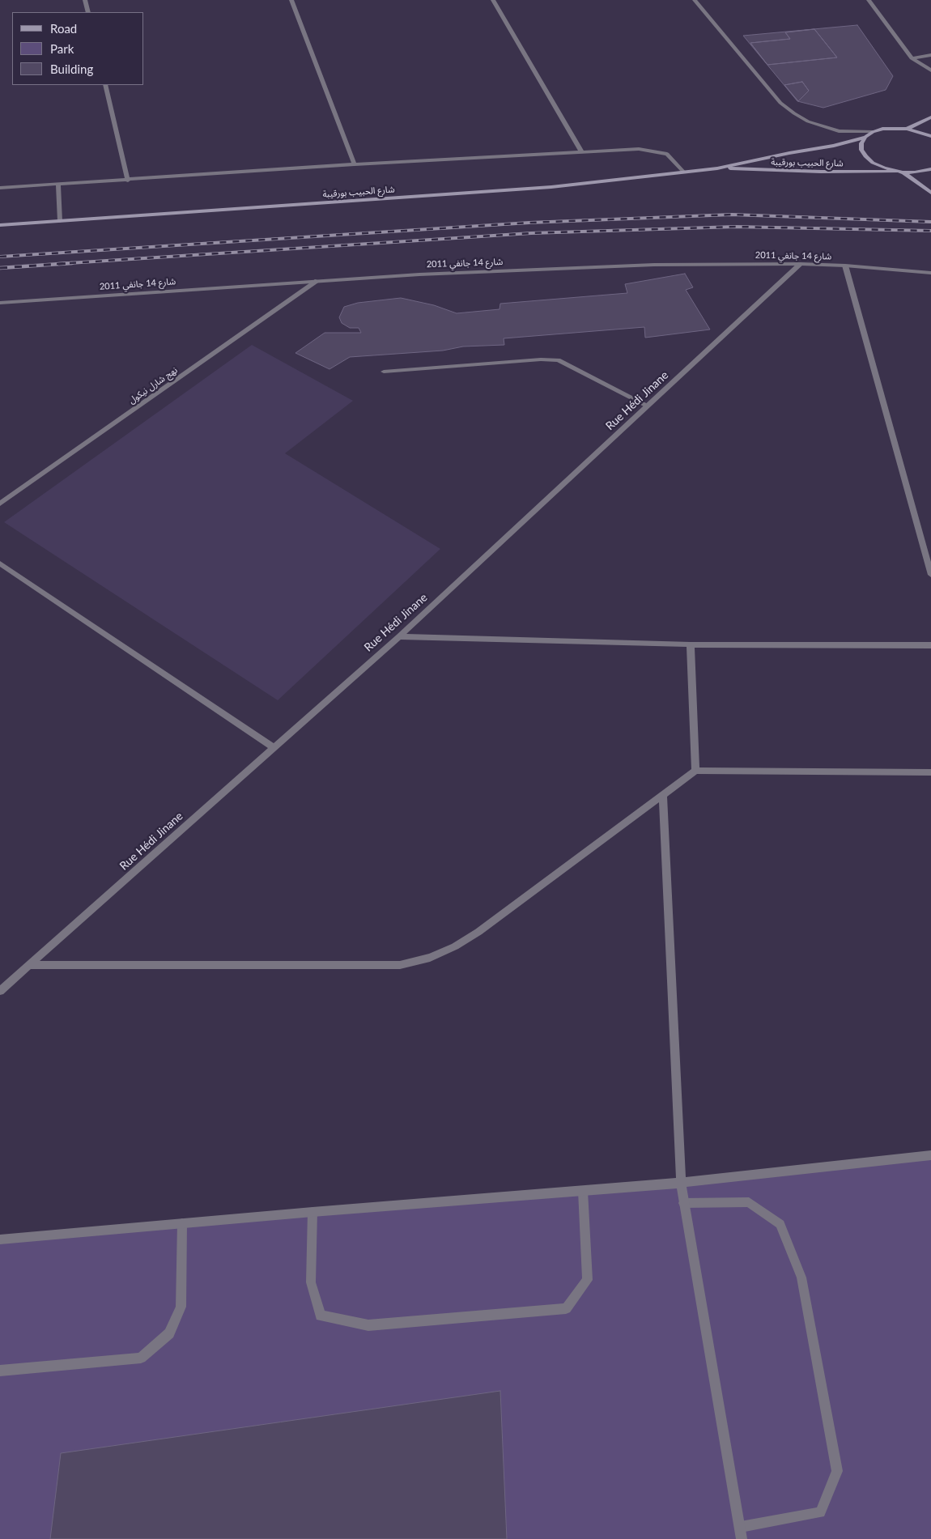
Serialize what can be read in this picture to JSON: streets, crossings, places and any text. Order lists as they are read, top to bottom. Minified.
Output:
{"streets":{"main road":["شارع الحبيب بورقيبة"],"street":["شارع 14 جانفي 2011","نهج شارل نيكول","Rue Hédi Jinane"]},"crossings":[["شارع 14 جانفي 2011","نهج شارل نيكول"],["شارع 14 جانفي 2011","Rue Hédi Jinane"]],"legend":["Road","Park","Building"]}
